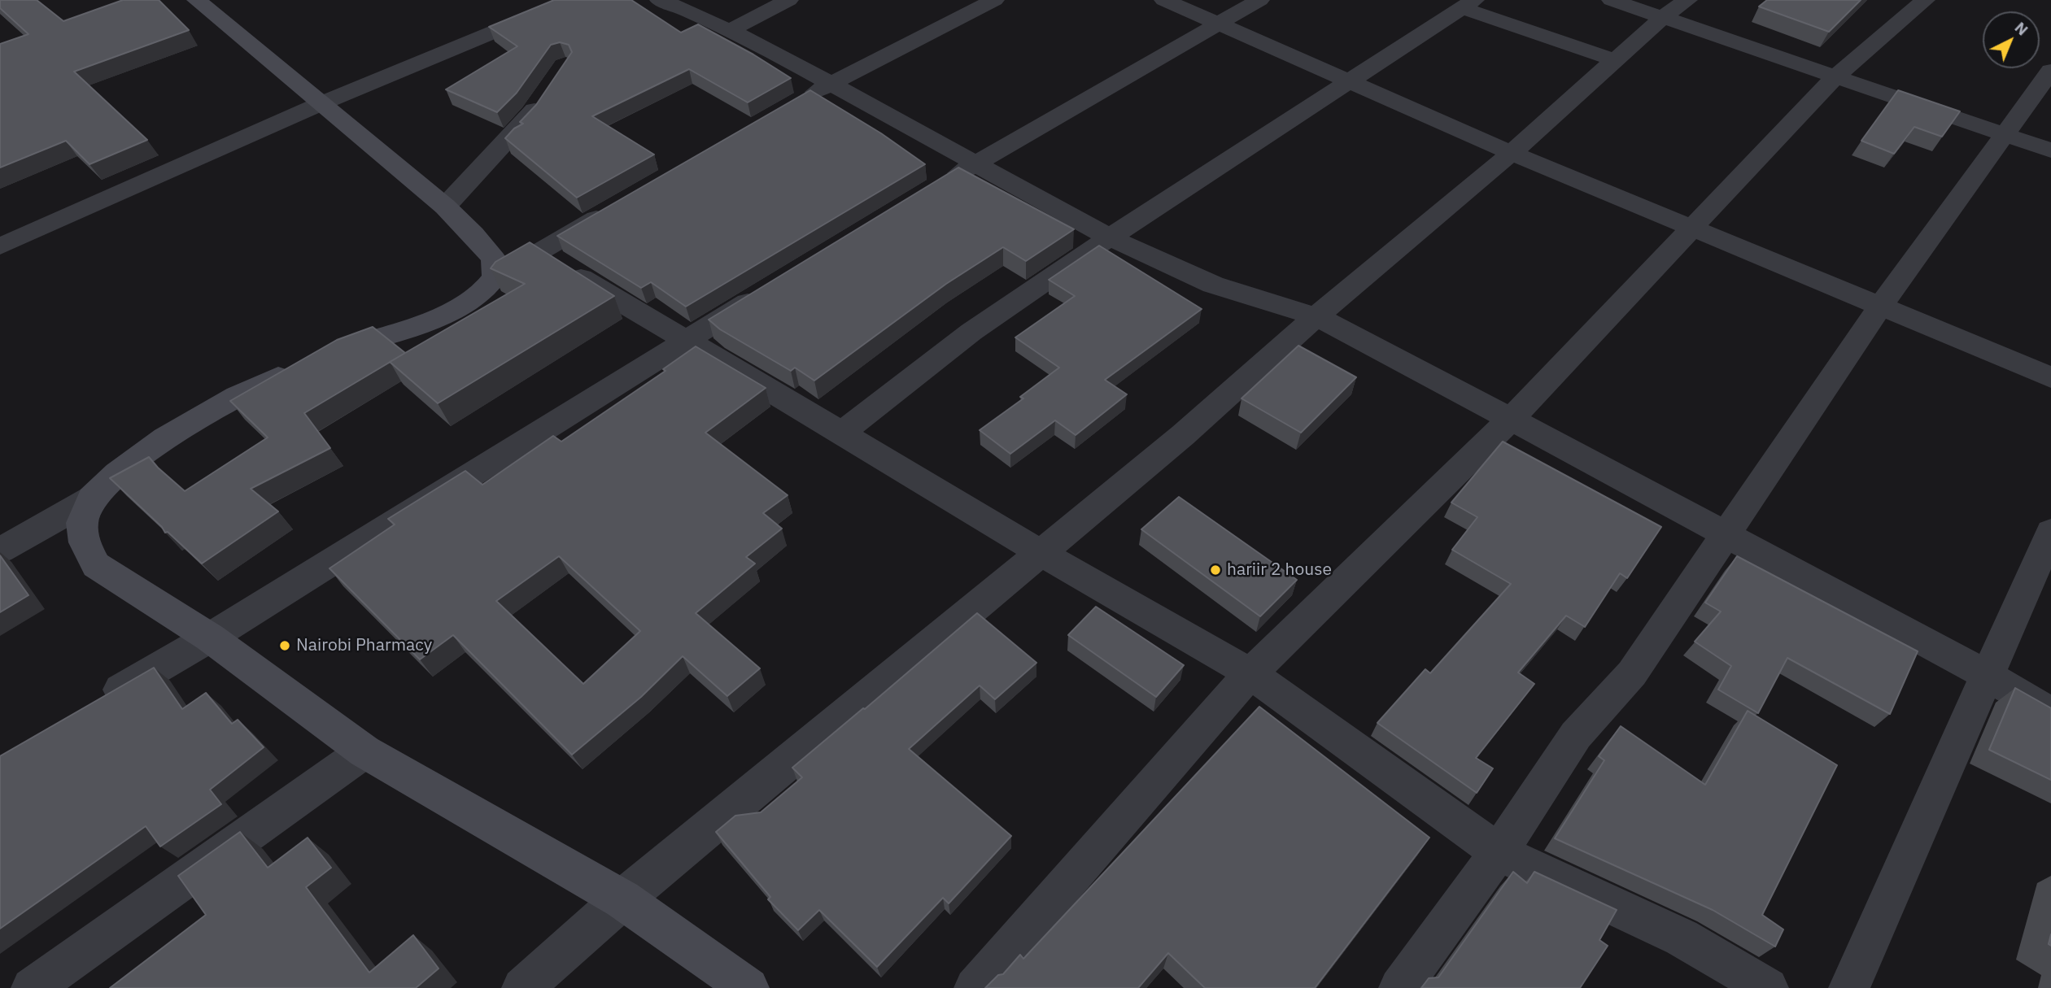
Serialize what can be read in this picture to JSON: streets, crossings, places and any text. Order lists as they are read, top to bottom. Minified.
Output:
{"places":["hariir 2 house","Nairobi Pharmacy"],"north":"top right"}
